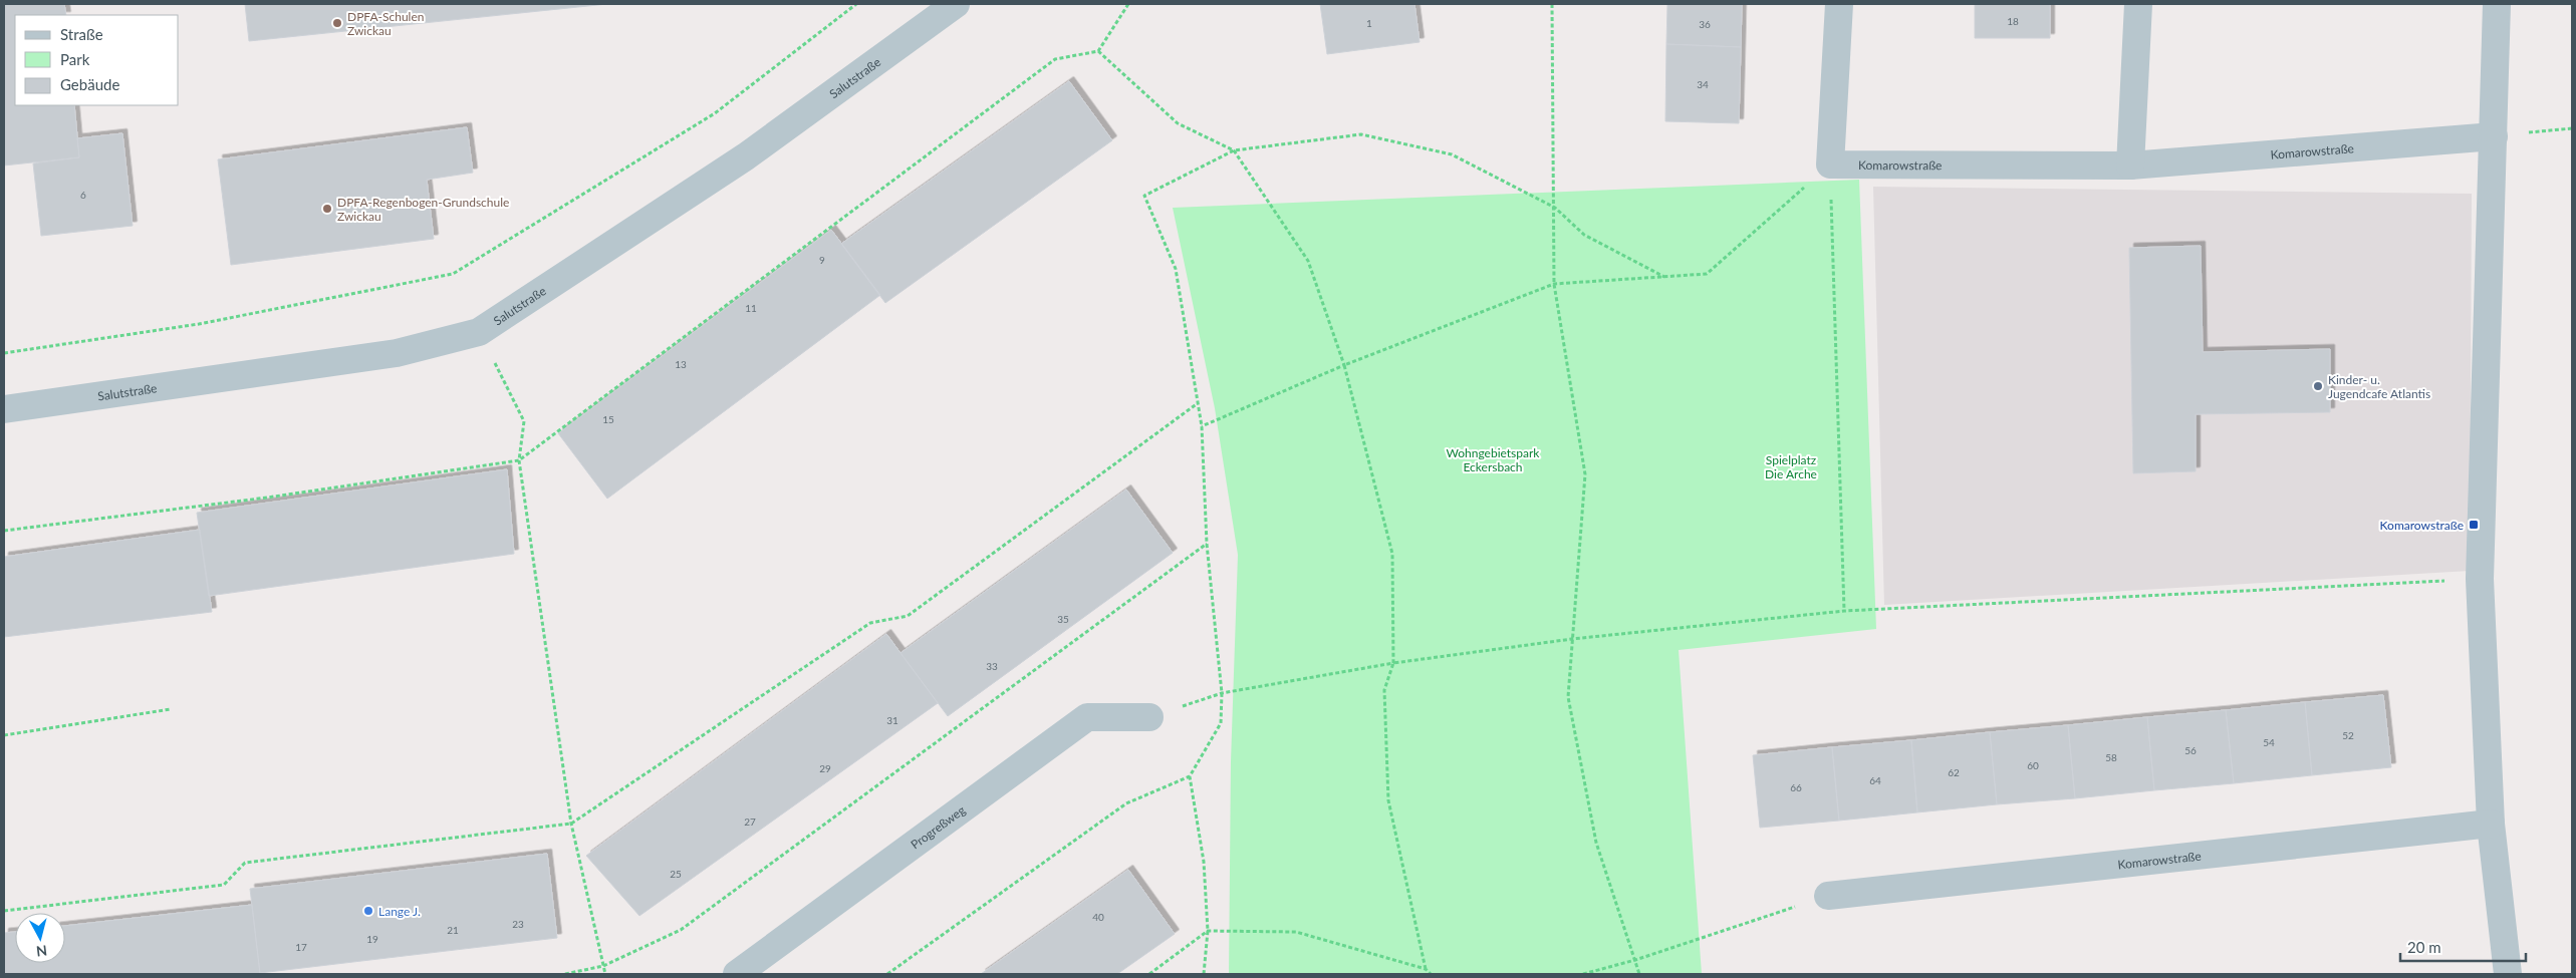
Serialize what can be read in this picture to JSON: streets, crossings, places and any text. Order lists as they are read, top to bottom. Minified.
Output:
{"streets":{"street":["Salutstraße","Komarowstraße","Progreßweg"]},"parks":["Wohngebietspark Eckersbach","Spielplatz Die Arche"],"places":{"other":["DPFA-Schulen Zwickau","DPFA-Regenbogen-Grundschule Zwickau","Kinder- u. Jugendcafe Atlantis","Lange J."],"transit":["Komarowstraße"]},"house_numbers":["18","1","36","34","6","9","11","13","15","35","33","31","52","54","56","58","60","29","62","64","66","27","25","40","23","21","19","17"],"legend":["Straße","Park","Gebäude"],"scale_bar":"20 m","north":"bottom"}
